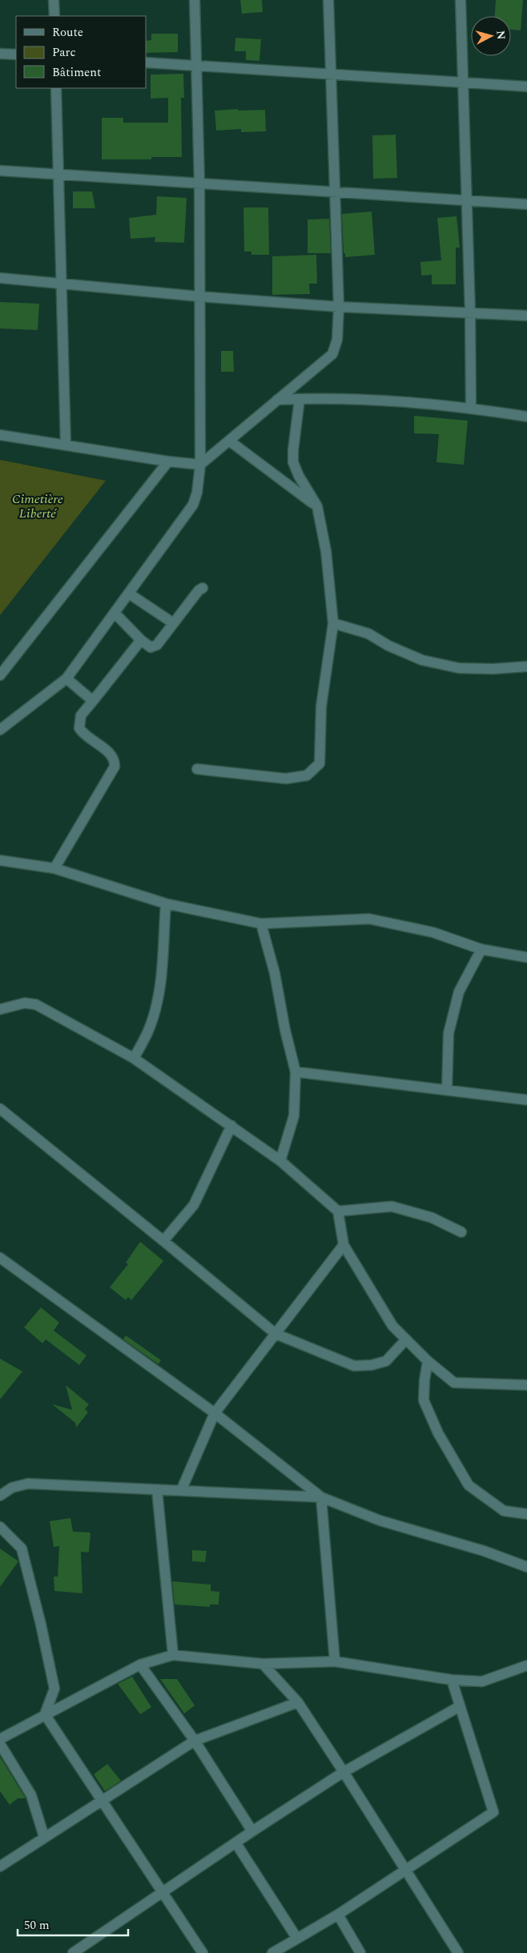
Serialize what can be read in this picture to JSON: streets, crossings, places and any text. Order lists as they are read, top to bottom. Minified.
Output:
{"parks":["Cimetière Liberté"],"legend":["Route","Parc","Bâtiment"],"scale_bar":"50 m","north":"right"}
